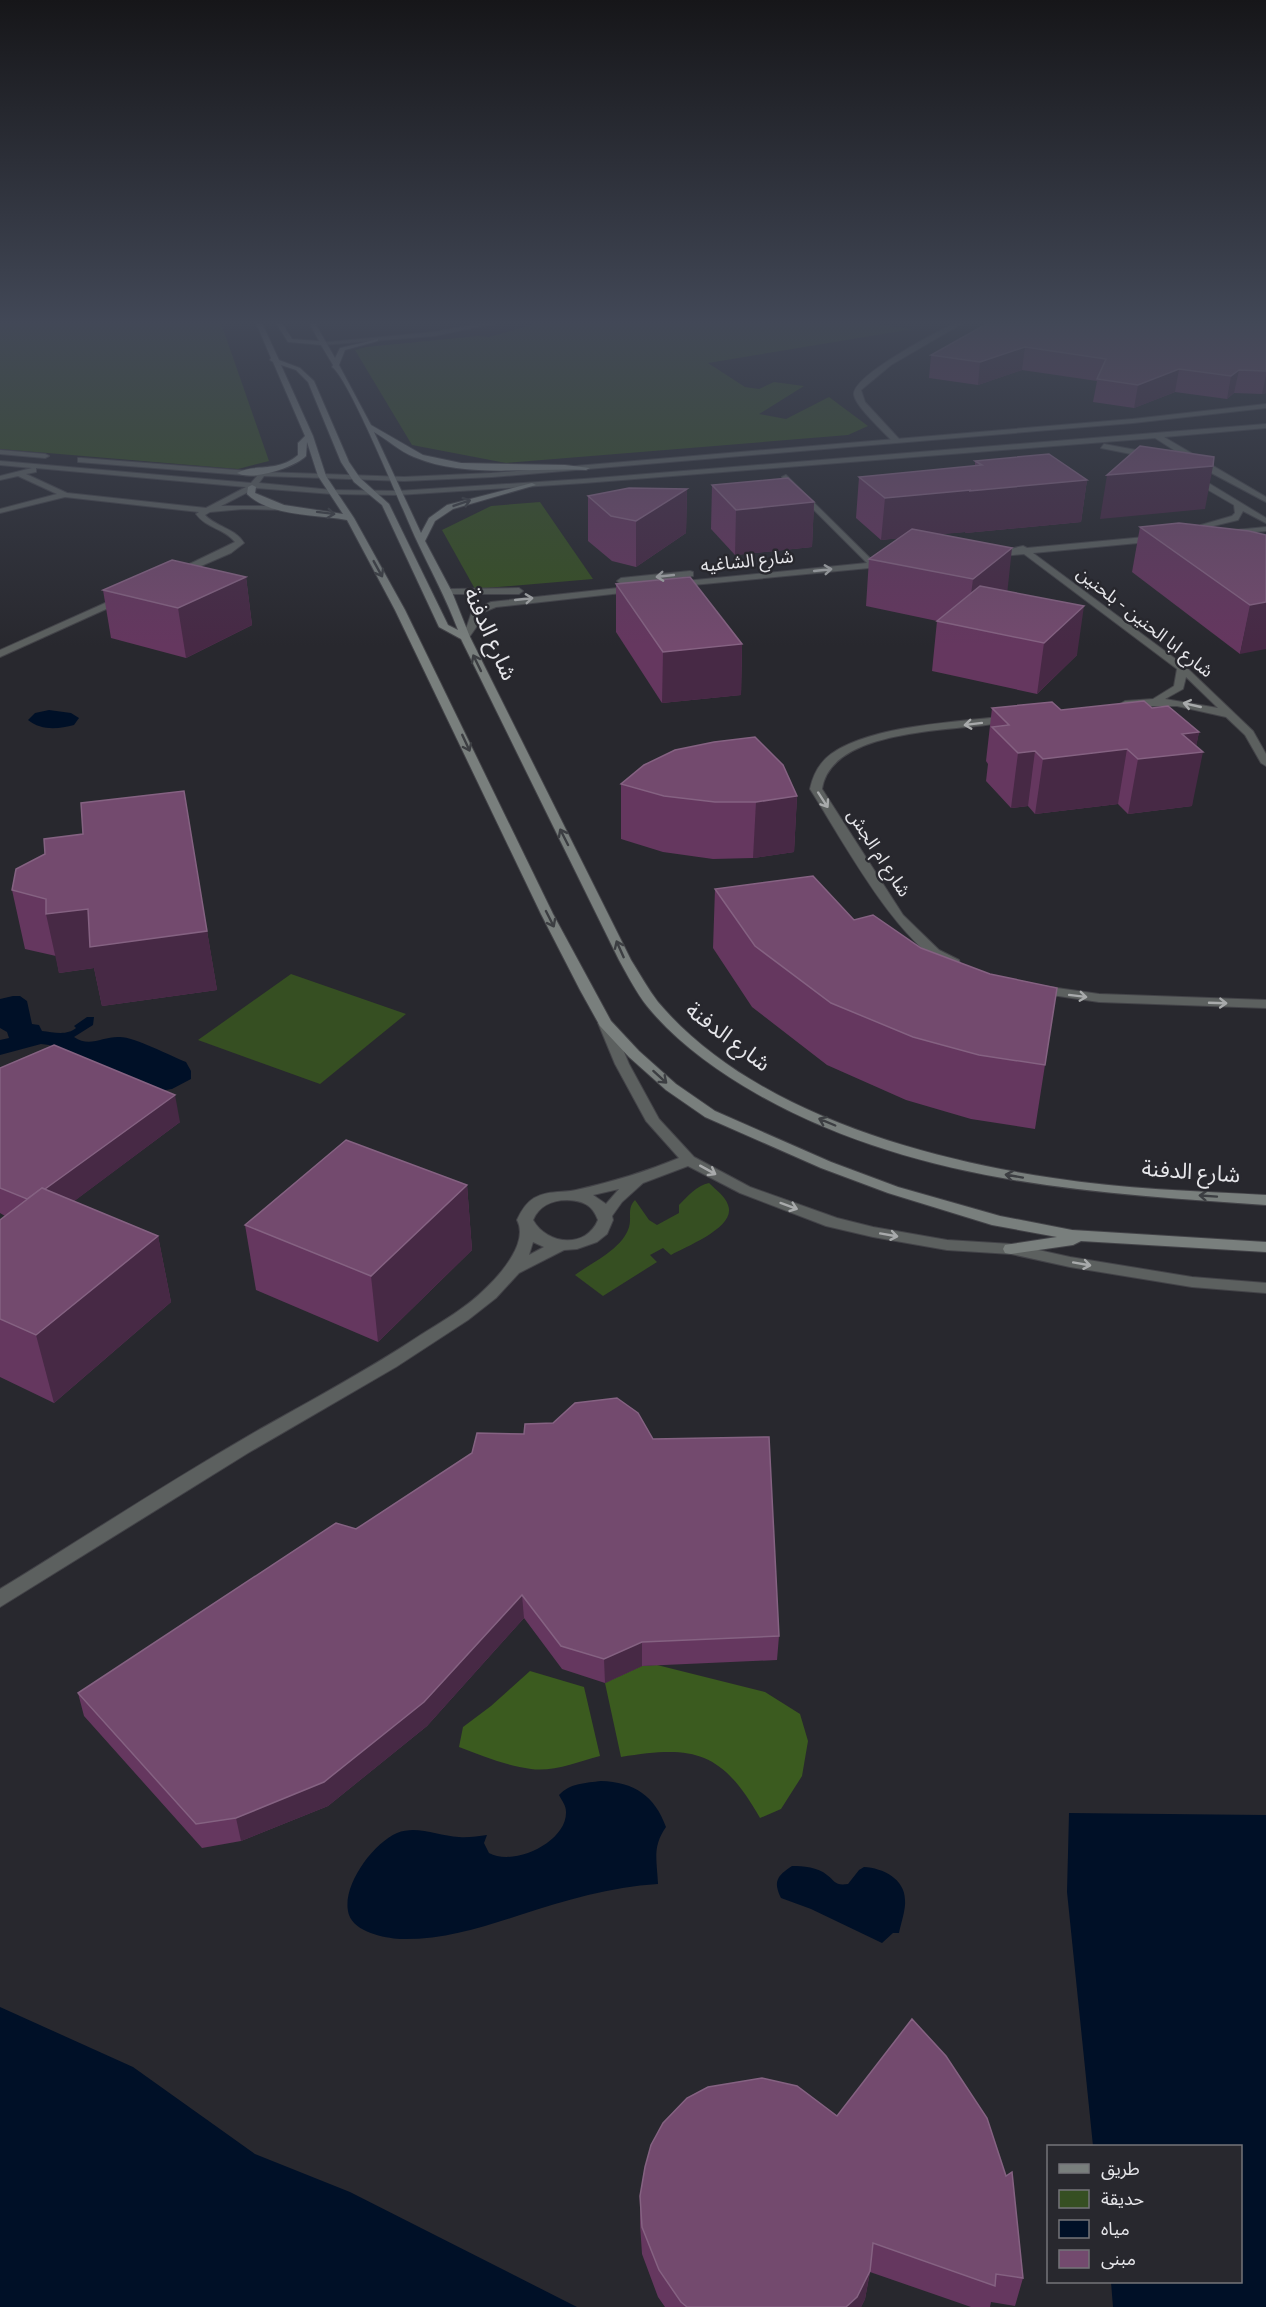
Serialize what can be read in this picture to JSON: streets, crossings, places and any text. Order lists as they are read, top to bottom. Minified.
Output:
{"streets":{"main road":["شارع الدفنة"],"street":["شارع الشاغيه","شارع ابا الحنين - بلحنين","شارع ام الجش"]},"crossings":[["شارع الشاغيه","شارع الدفنة"]],"legend":["طريق","حديقة","مياه","مبنى"]}
